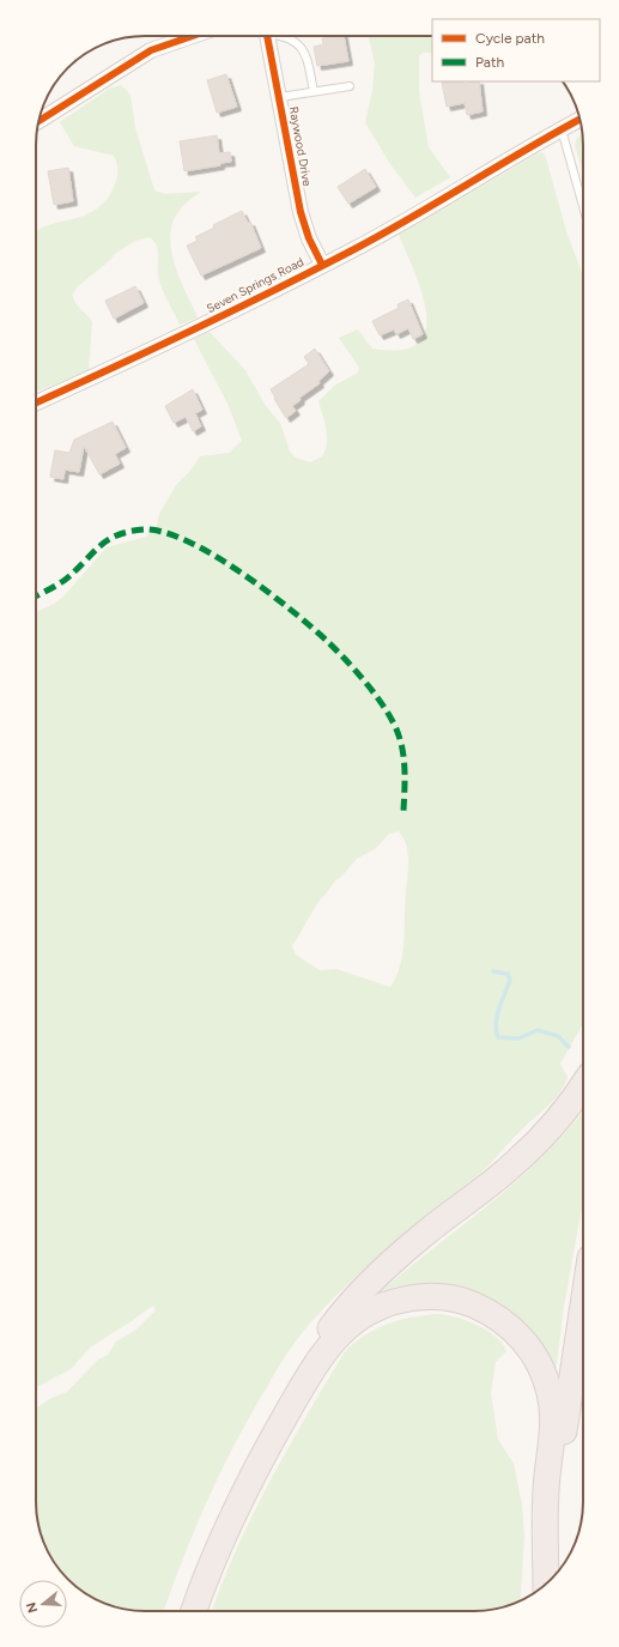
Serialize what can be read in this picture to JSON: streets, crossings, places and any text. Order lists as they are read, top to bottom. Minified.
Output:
{"streets":{"street":["Raywood Drive","Seven Springs Road"]},"crossings":[["Raywood Drive","Seven Springs Road"]],"legend":["Cycle path","Path"],"north":"left"}
